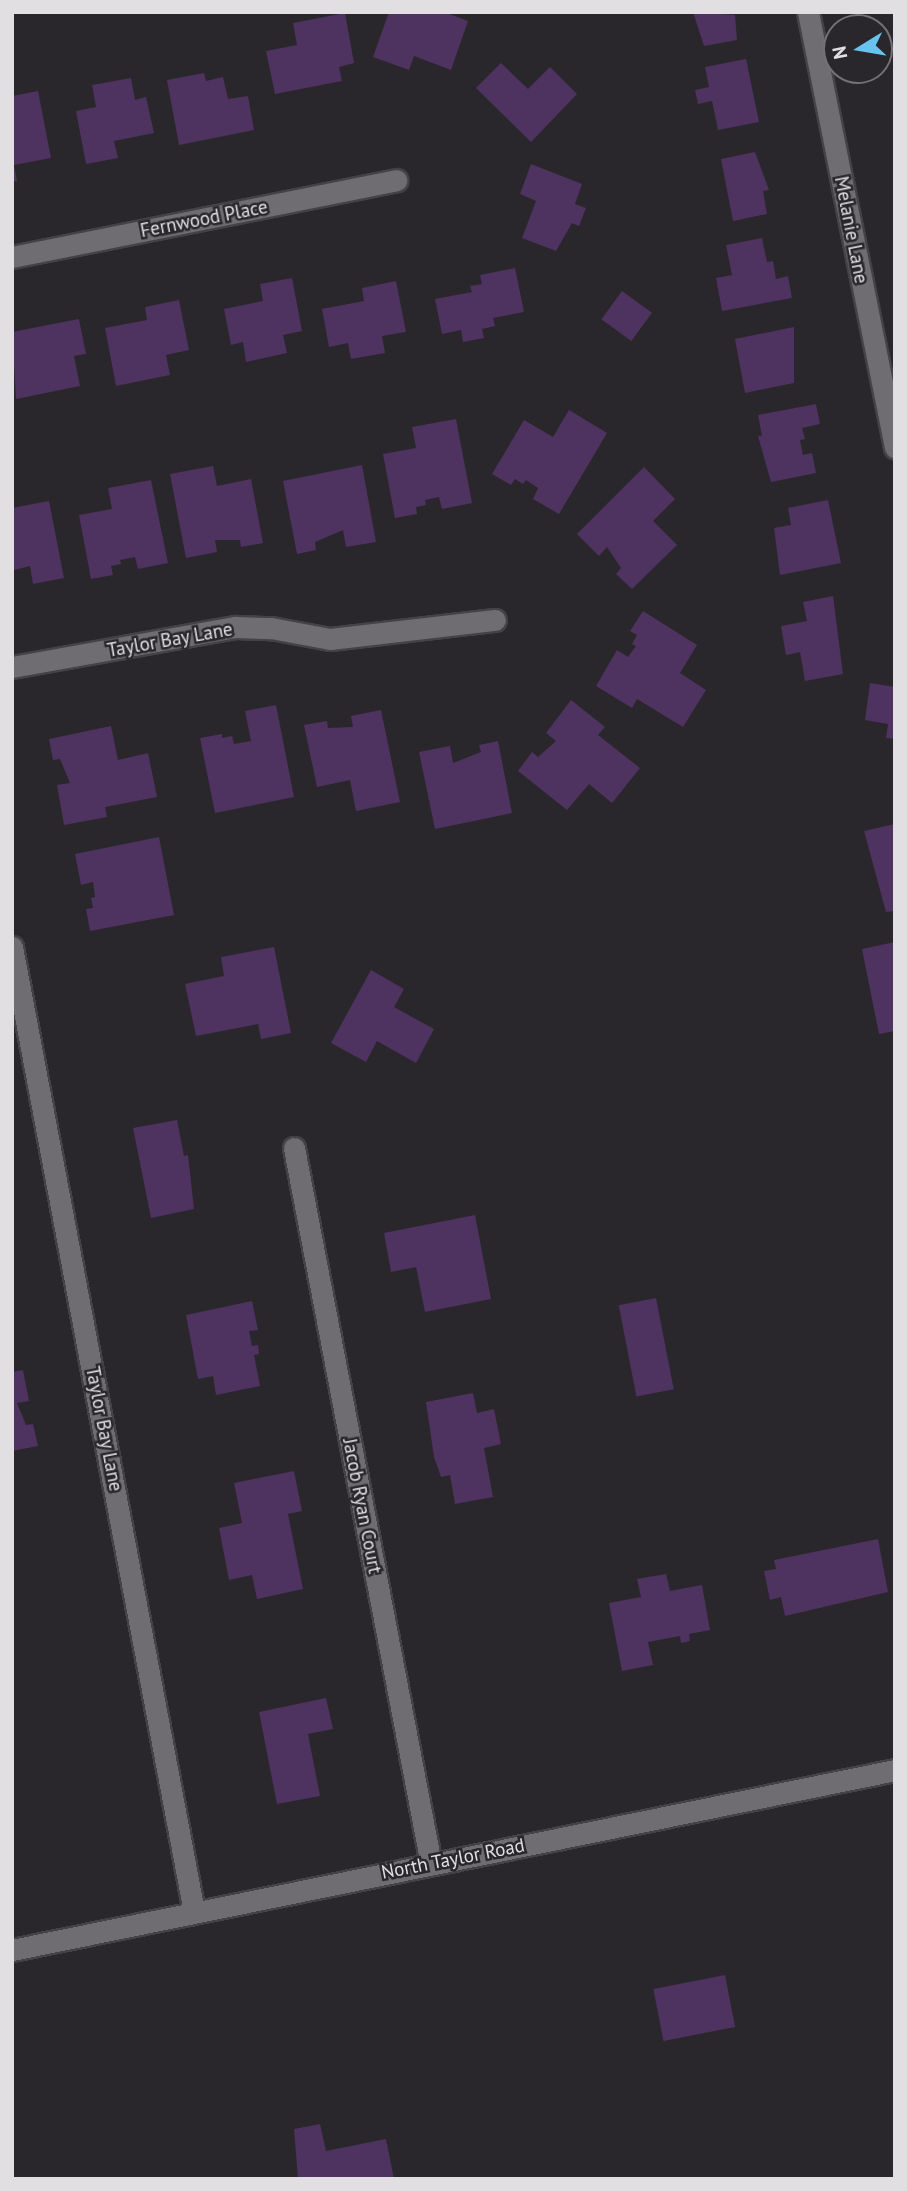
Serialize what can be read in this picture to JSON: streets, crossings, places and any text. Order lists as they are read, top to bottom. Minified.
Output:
{"streets":{"street":["Fernwood Place","Melanie Lane","Taylor Bay Lane","Jacob Ryan Court","North Taylor Road"]},"crossings":[["Taylor Bay Lane","North Taylor Road"],["Jacob Ryan Court","North Taylor Road"]],"north":"left"}
